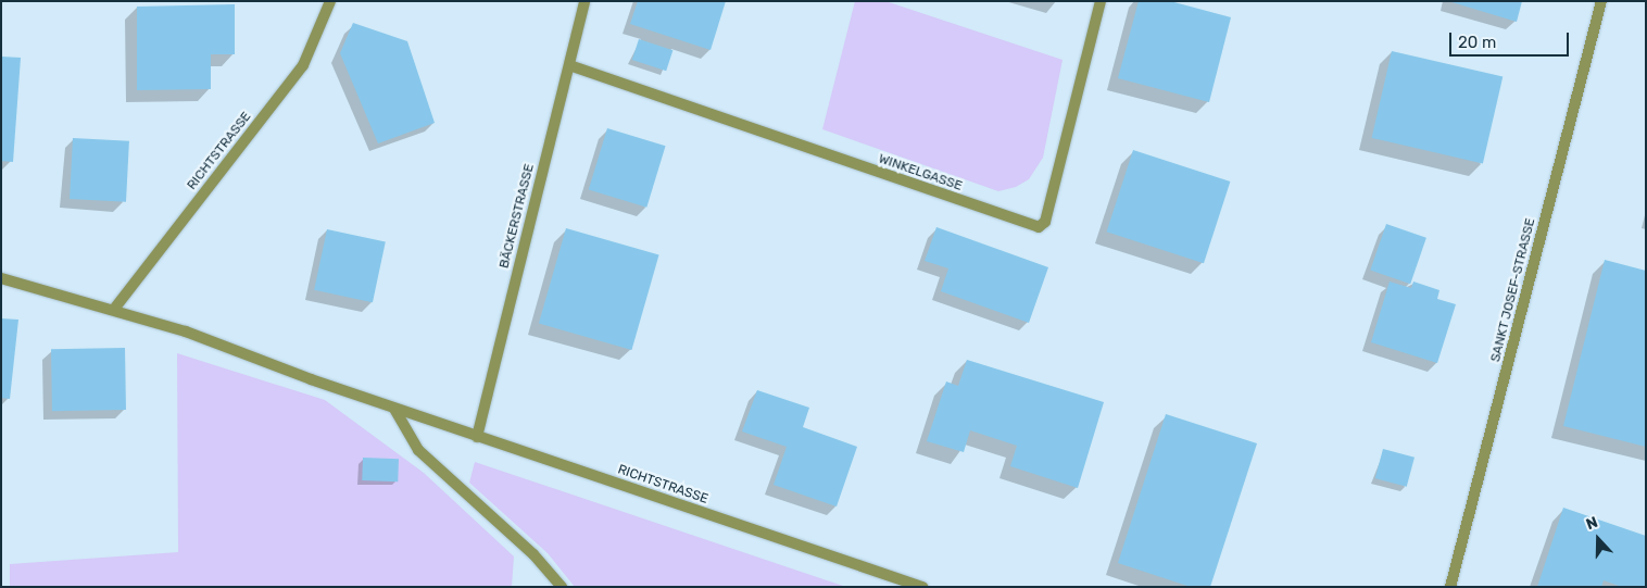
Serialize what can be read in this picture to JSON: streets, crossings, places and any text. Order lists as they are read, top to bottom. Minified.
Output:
{"streets":{"street":["RICHTSTRASSE","WINKELGASSE","BÄCKERSTRASSE","SANKT JOSEF-STRASSE"]},"crossings":[["RICHTSTRASSE","BÄCKERSTRASSE"],["WINKELGASSE","BÄCKERSTRASSE"]],"scale_bar":"20 m","north":"top"}
